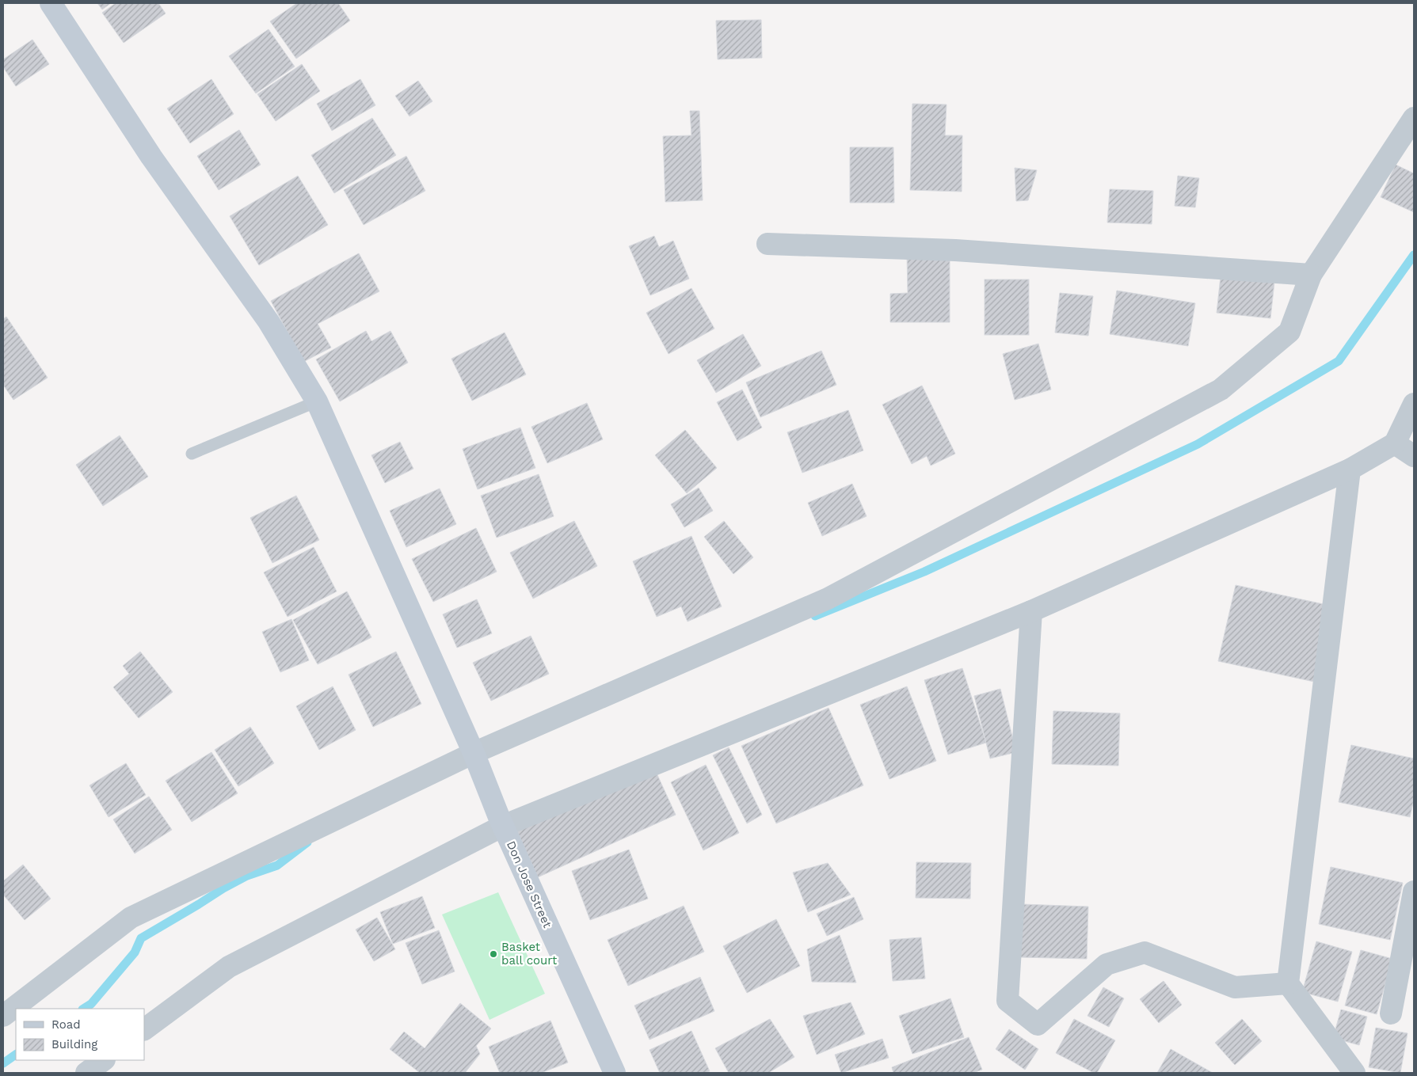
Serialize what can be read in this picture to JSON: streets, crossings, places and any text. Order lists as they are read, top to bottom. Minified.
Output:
{"streets":{"street":["Don Jose Street"]},"places":["Basket ball court"],"legend":["Road","Building"]}
